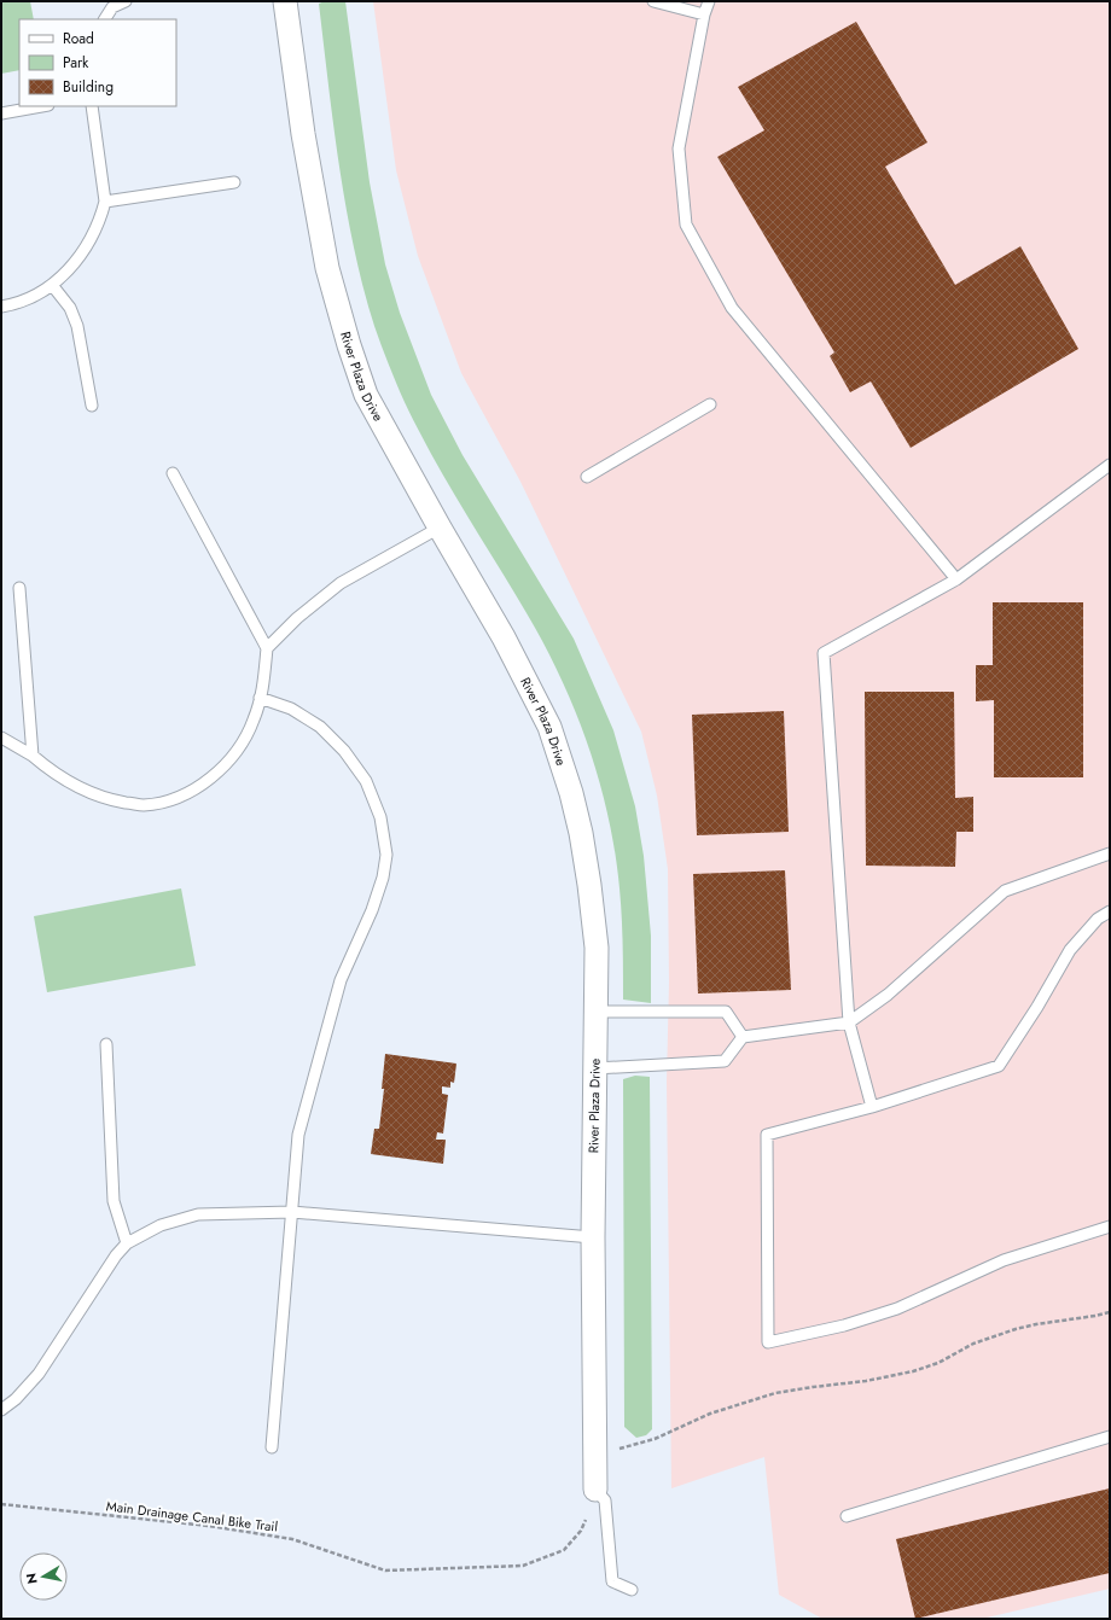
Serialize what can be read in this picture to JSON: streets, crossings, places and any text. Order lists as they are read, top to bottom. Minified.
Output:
{"streets":{"street":["River Plaza Drive"],"path":["Main Drainage Canal Bike Trail"]},"crossings":[["River Plaza Drive","Main Drainage Canal Bike Trail"]],"legend":["Road","Park","Building"],"north":"left"}
